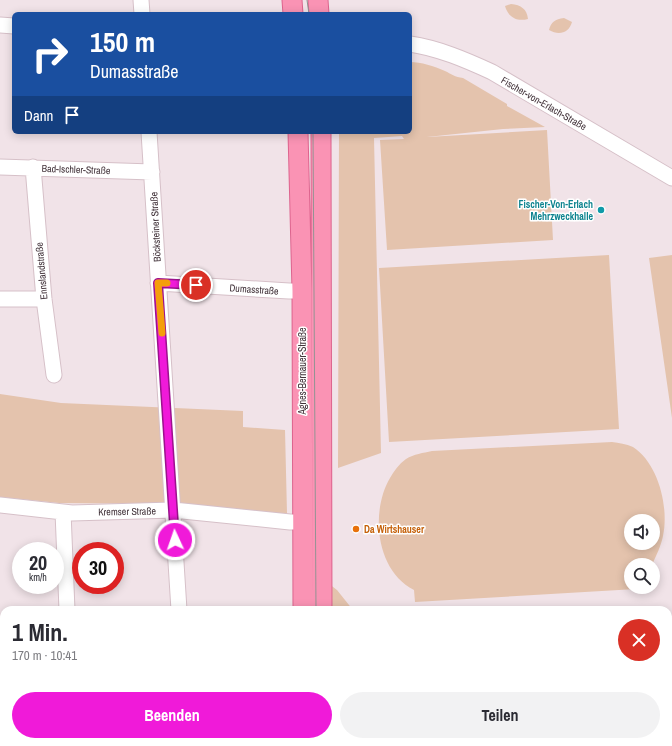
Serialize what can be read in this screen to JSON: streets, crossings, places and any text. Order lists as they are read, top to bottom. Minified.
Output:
{"streets":{"main road":["Agnes-Bernauer-Straße"],"street":["Fischer-von-Erlach-Straße","Bad-Ischler-Straße","Böcksteiner Straße","Ennslandstraße","Dumasstraße","Kremser Straße"]},"crossings":[["Bad-Ischler-Straße","Böcksteiner Straße"],["Bad-Ischler-Straße","Ennslandstraße"],["Böcksteiner Straße","Dumasstraße"],["Böcksteiner Straße","Kremser Straße"],["Dumasstraße","Agnes-Bernauer-Straße"],["Agnes-Bernauer-Straße","Kremser Straße"]],"places":["Fischer-Von-Erlach Mehrzweckhalle","Da Wirtshauser"],"page":{"turn":["150 m","Dumasstraße"],"then":"Dann","speed":"20 km/h","limit":"30","heading":["1 Min.","170 m · 10:41"],"buttons":["Beenden","Teilen"]}}
